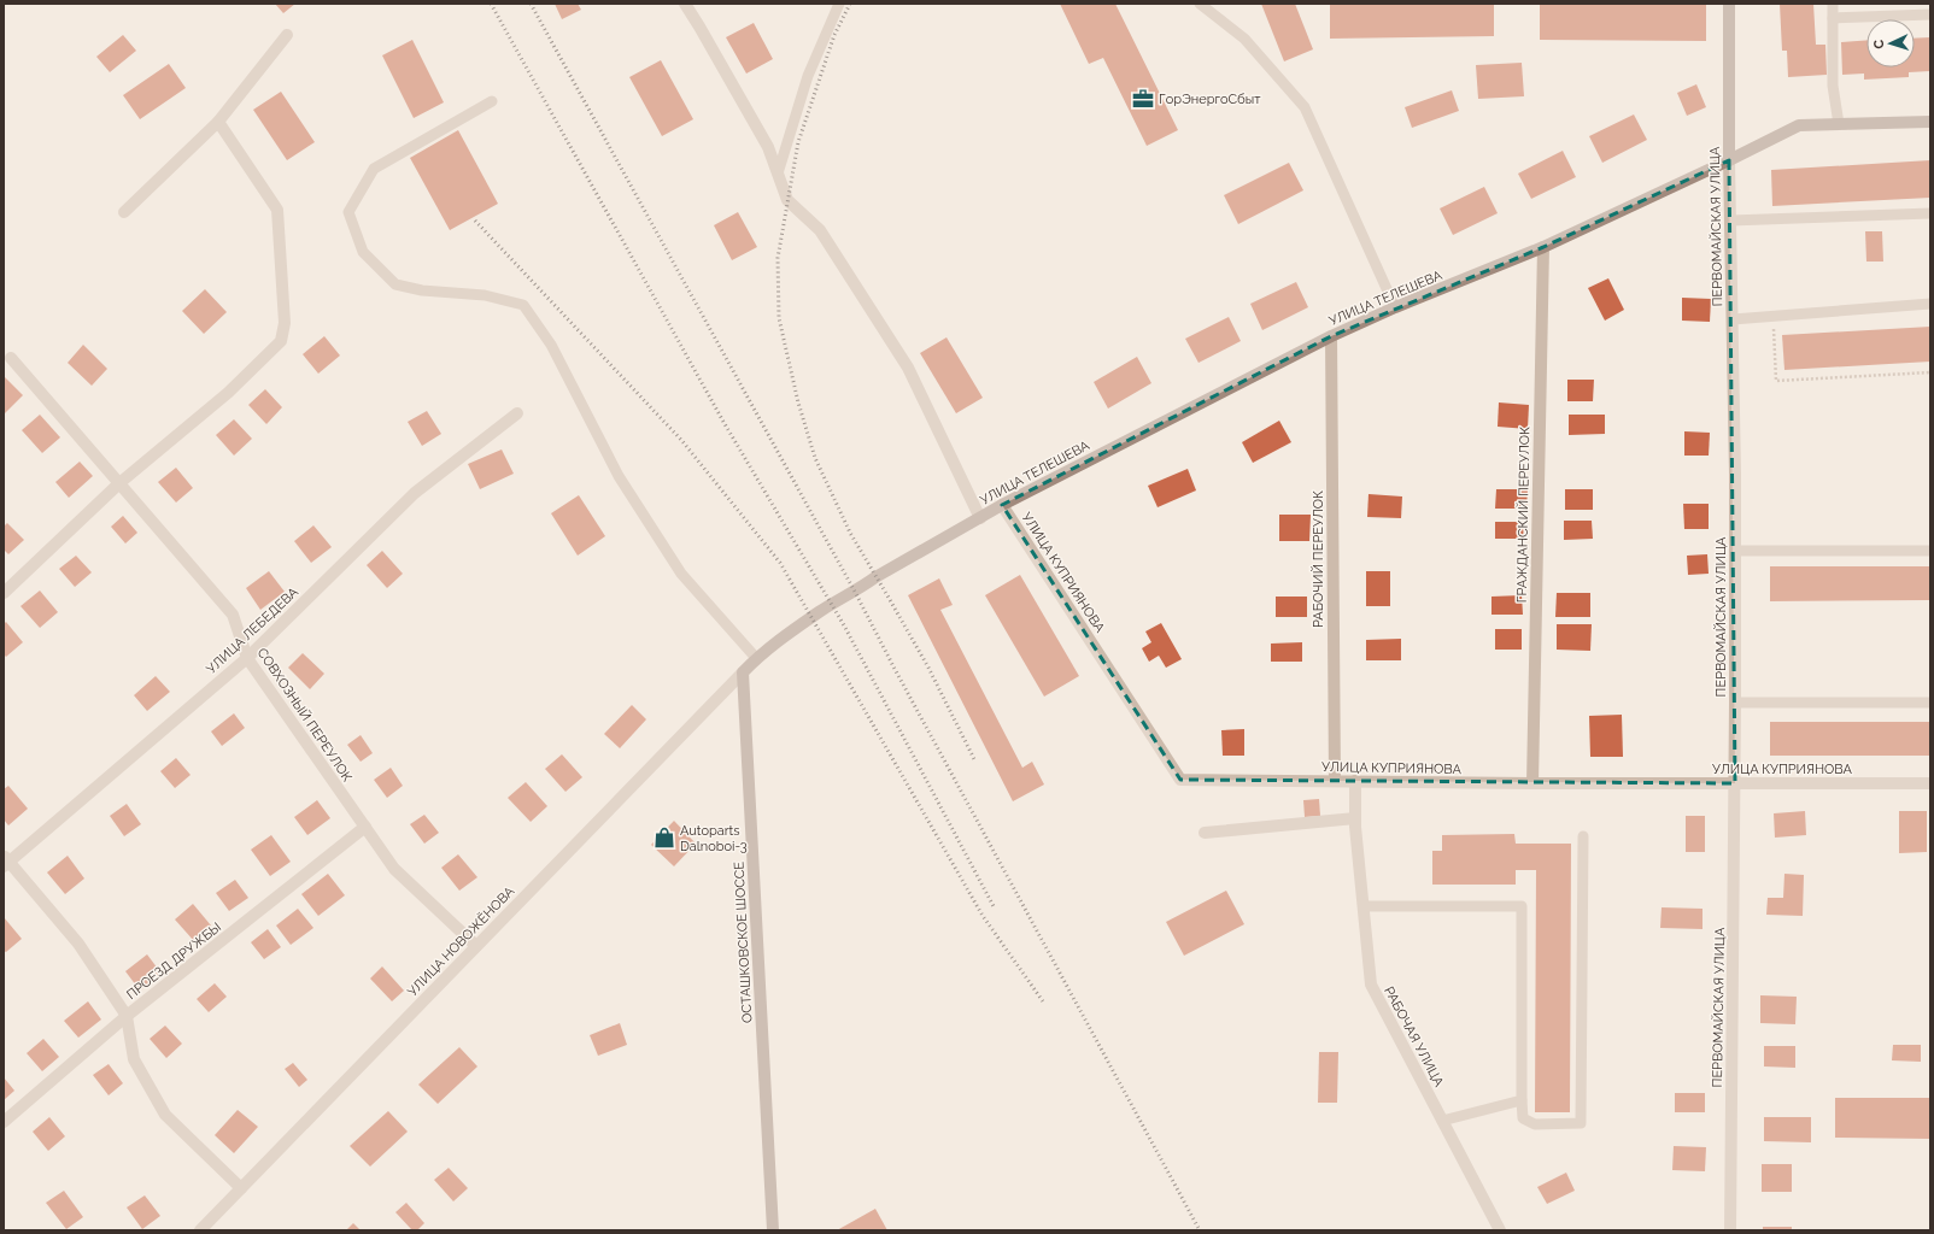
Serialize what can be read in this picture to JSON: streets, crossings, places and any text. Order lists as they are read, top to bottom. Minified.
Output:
{"streets":{"street":["ПЕРВОМАЙСКАЯ УЛИЦА","УЛИЦА ТЕЛЕШЕВА","ГРАЖДАНСКИЙ ПЕРЕУЛОК","РАБОЧИЙ ПЕРЕУЛОК","УЛИЦА КУПРИЯНОВА","УЛИЦА ЛЕБЕДЕВА","СОВХОЗНЫЙ ПЕРЕУЛОК","УЛИЦА НОВОЖЁНОВА","ОСТАШКОВСКОЕ ШОССЕ","ПРОЕЗД ДРУЖБЫ","РАБОЧАЯ УЛИЦА"]},"crossings":[["ПЕРВОМАЙСКАЯ УЛИЦА","УЛИЦА ТЕЛЕШЕВА"],["ПЕРВОМАЙСКАЯ УЛИЦА","УЛИЦА КУПРИЯНОВА"],["УЛИЦА ТЕЛЕШЕВА","ГРАЖДАНСКИЙ ПЕРЕУЛОК"],["УЛИЦА ТЕЛЕШЕВА","РАБОЧИЙ ПЕРЕУЛОК"],["УЛИЦА ТЕЛЕШЕВА","УЛИЦА КУПРИЯНОВА"],["ГРАЖДАНСКИЙ ПЕРЕУЛОК","УЛИЦА КУПРИЯНОВА"],["РАБОЧИЙ ПЕРЕУЛОК","УЛИЦА КУПРИЯНОВА"],["УЛИЦА КУПРИЯНОВА","РАБОЧАЯ УЛИЦА"],["УЛИЦА ЛЕБЕДЕВА","СОВХОЗНЫЙ ПЕРЕУЛОК"],["СОВХОЗНЫЙ ПЕРЕУЛОК","УЛИЦА НОВОЖЁНОВА"],["СОВХОЗНЫЙ ПЕРЕУЛОК","ПРОЕЗД ДРУЖБЫ"],["УЛИЦА НОВОЖЁНОВА","ОСТАШКОВСКОЕ ШОССЕ"]],"places":{"office":["ГорЭнергоСбыт"],"shop":["Autoparts Dalnoboi-3"]},"north":"left"}
